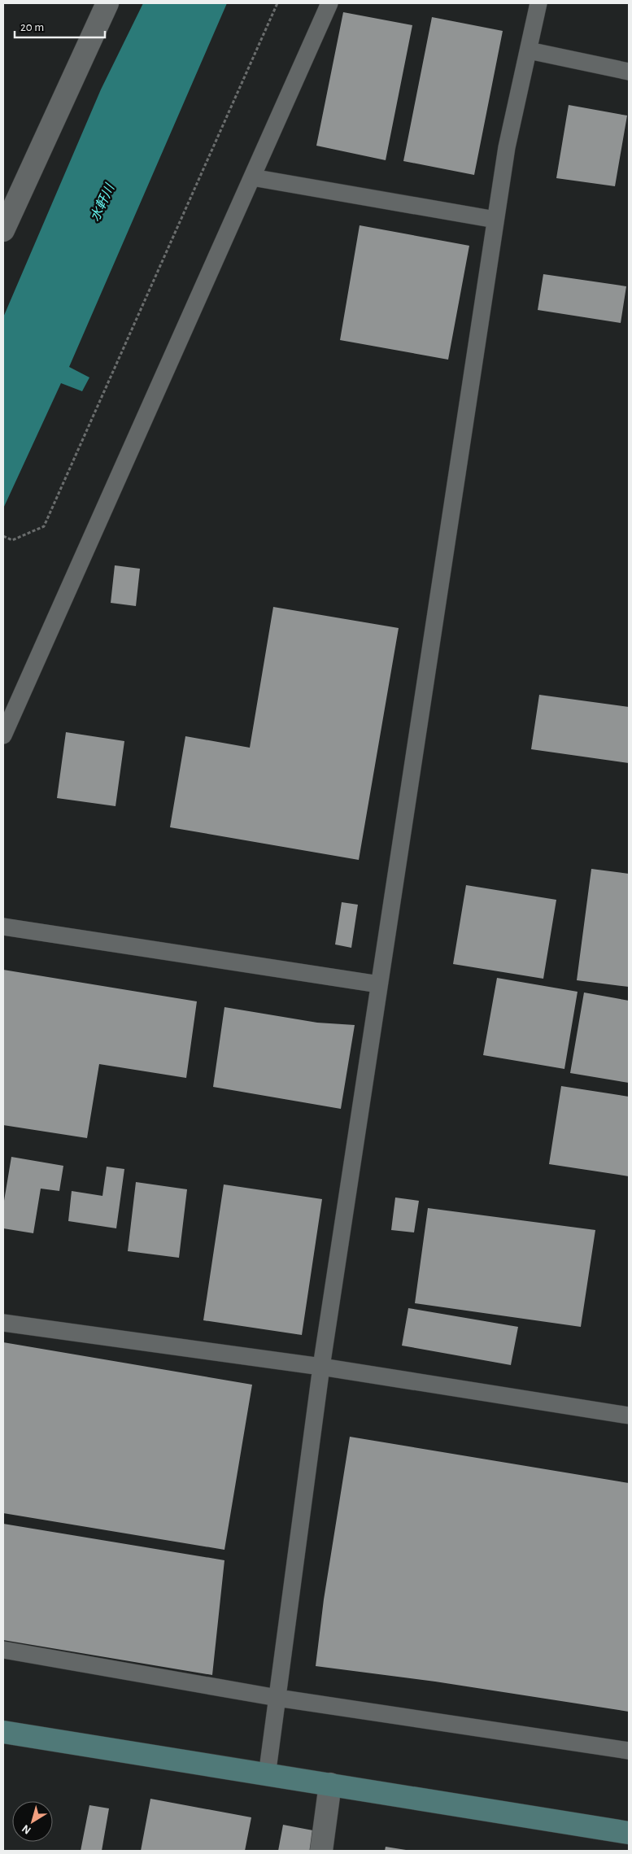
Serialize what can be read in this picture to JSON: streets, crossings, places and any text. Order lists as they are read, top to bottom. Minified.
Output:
{"water":["水軒川"],"scale_bar":"20 m","north":"bottom left"}
